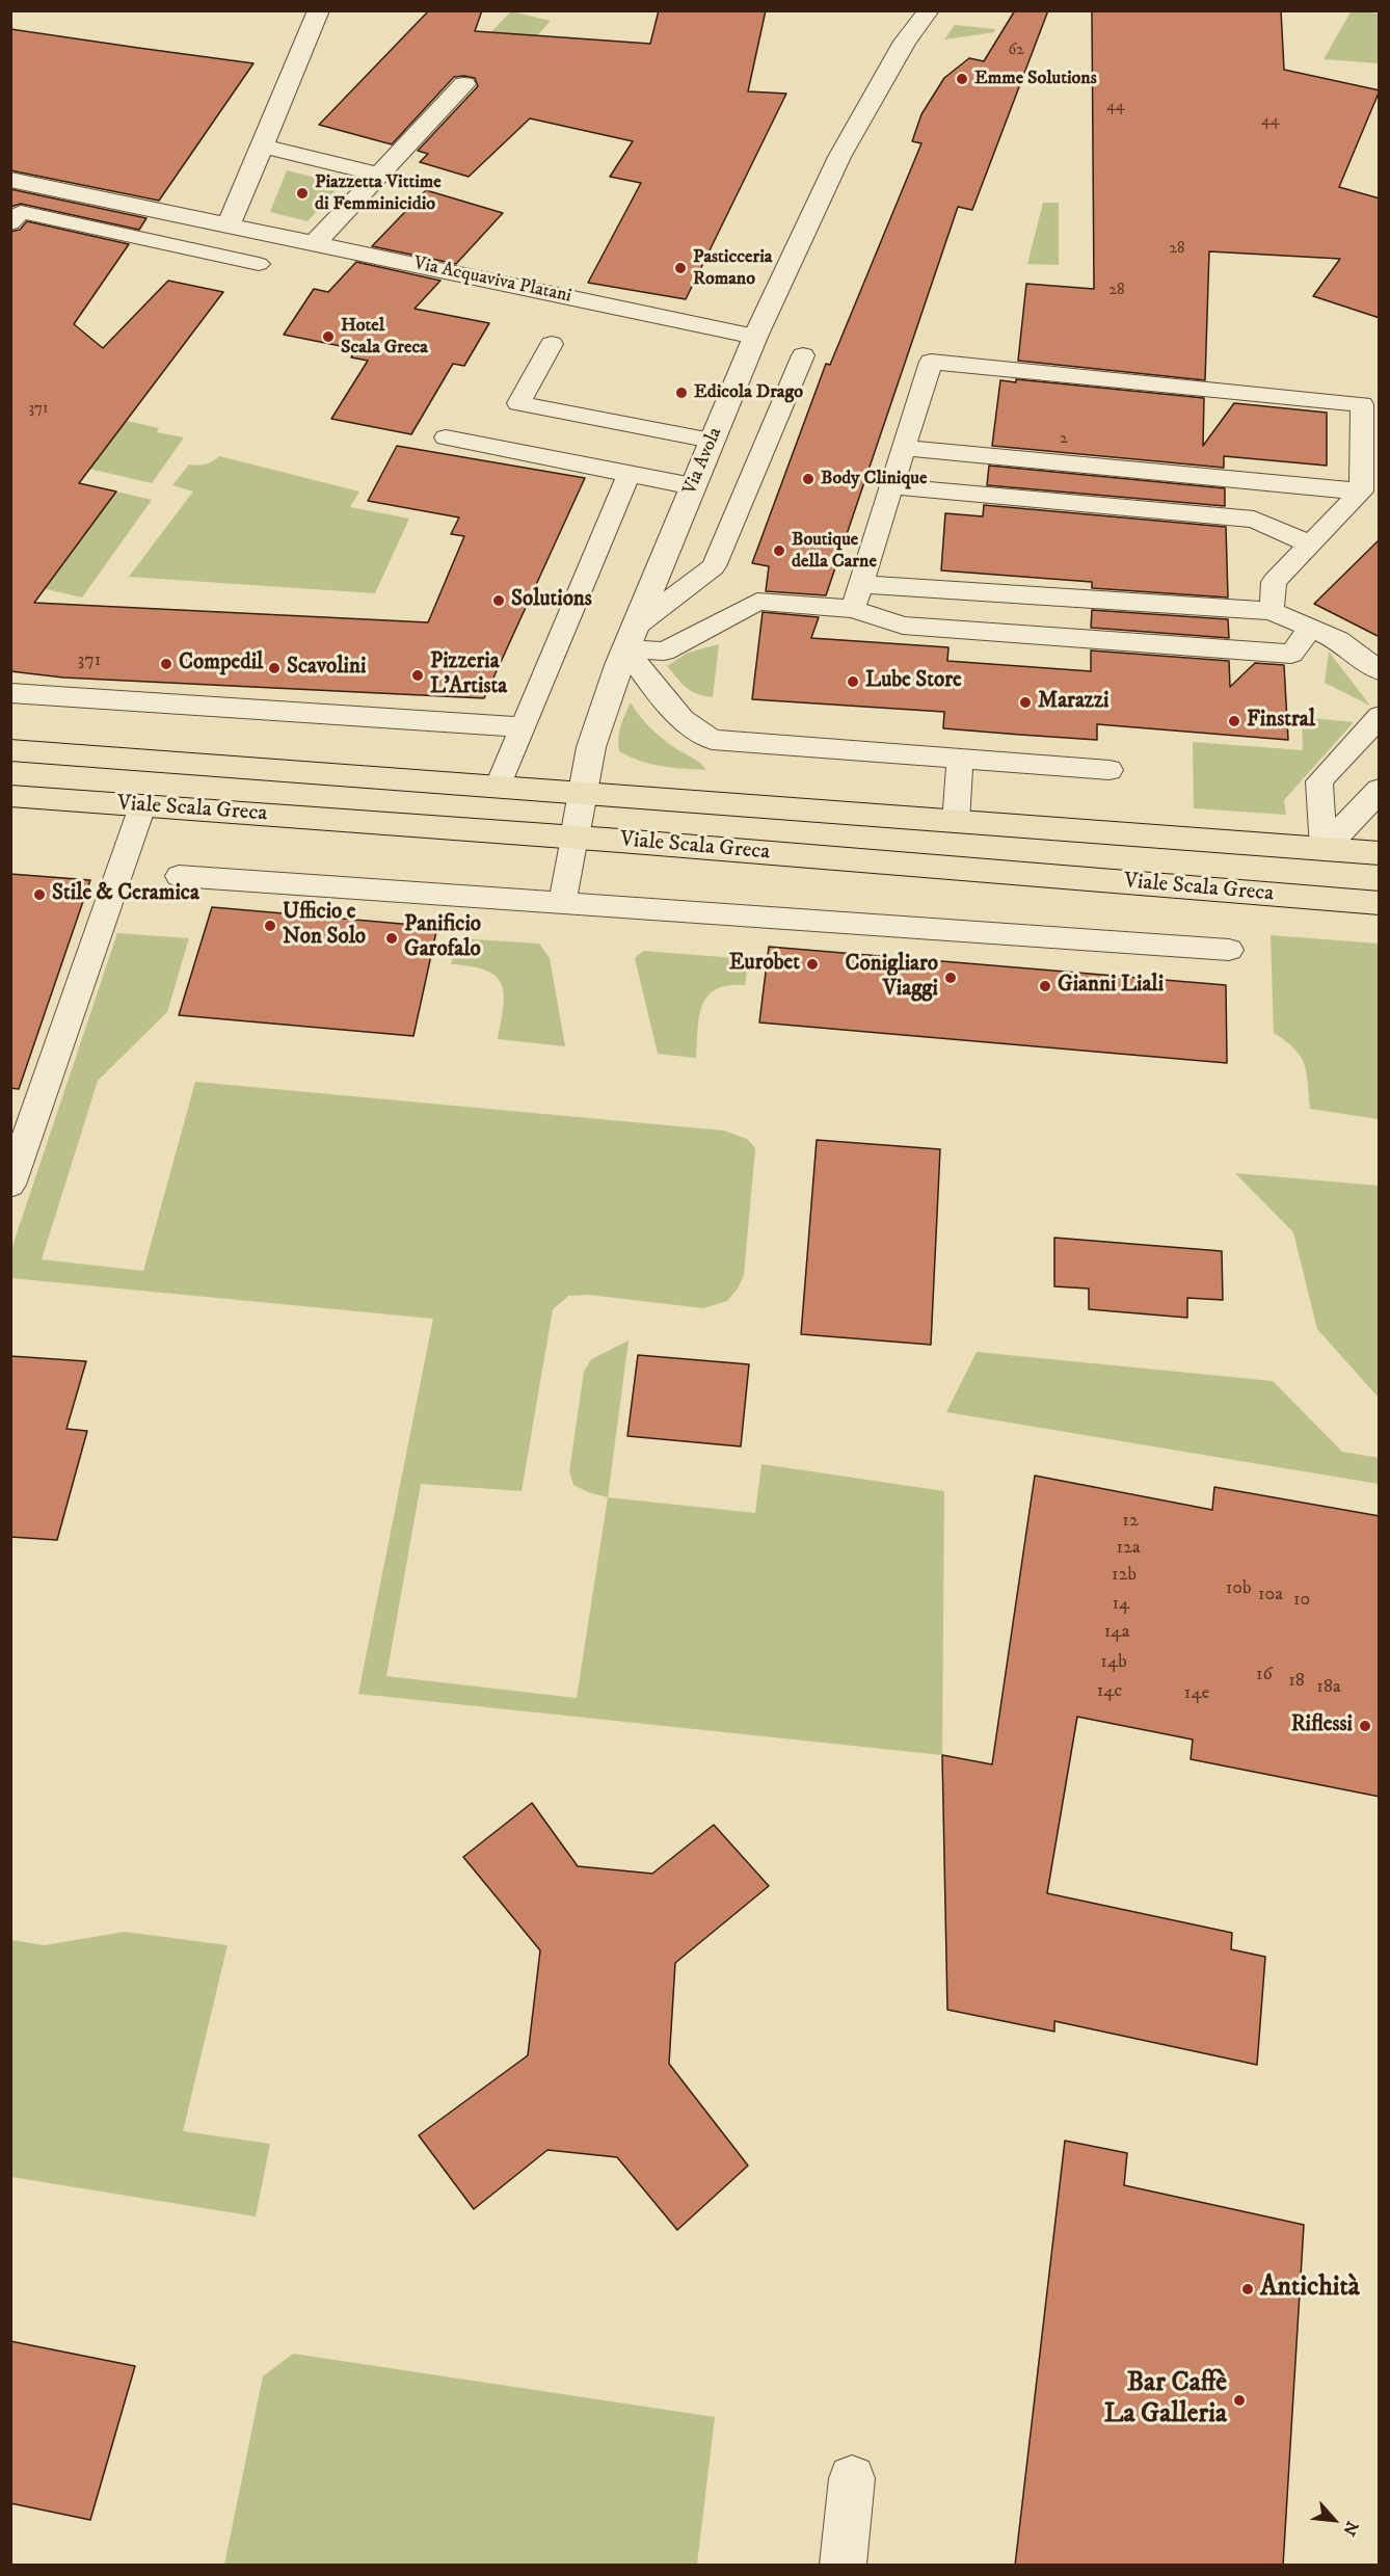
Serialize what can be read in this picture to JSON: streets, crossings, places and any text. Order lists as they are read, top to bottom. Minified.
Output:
{"streets":{"main road":["Viale Scala Greca"],"street":["Via Acquaviva Platani","Via Avola"]},"crossings":[["Via Acquaviva Platani","Via Avola"],["Via Avola","Viale Scala Greca"]],"places":["Emme Solutions","Piazzetta Vittime di Femminicidio","Pasticceria Romano","Hotel Scala Greca","Edicola Drago","Body Clinique","Boutique della Carne","Solutions","Compedil","Scavolini","Pizzeria L'Artista","Lube Store","Marazzi","Finstral","Stile & Ceramica","Ufficio e Non Solo","Panificio Garofalo","Eurobet","Conigliaro Viaggi","Gianni Liali","Riflessi","Antichità","Bar Caffè La Galleria"],"house_numbers":["62","44","44","28","28","371","2","371","12","12a","12b","10b","10a","10","14","14a","14b","16","18","18a","14c","14e"],"north":"bottom right"}
